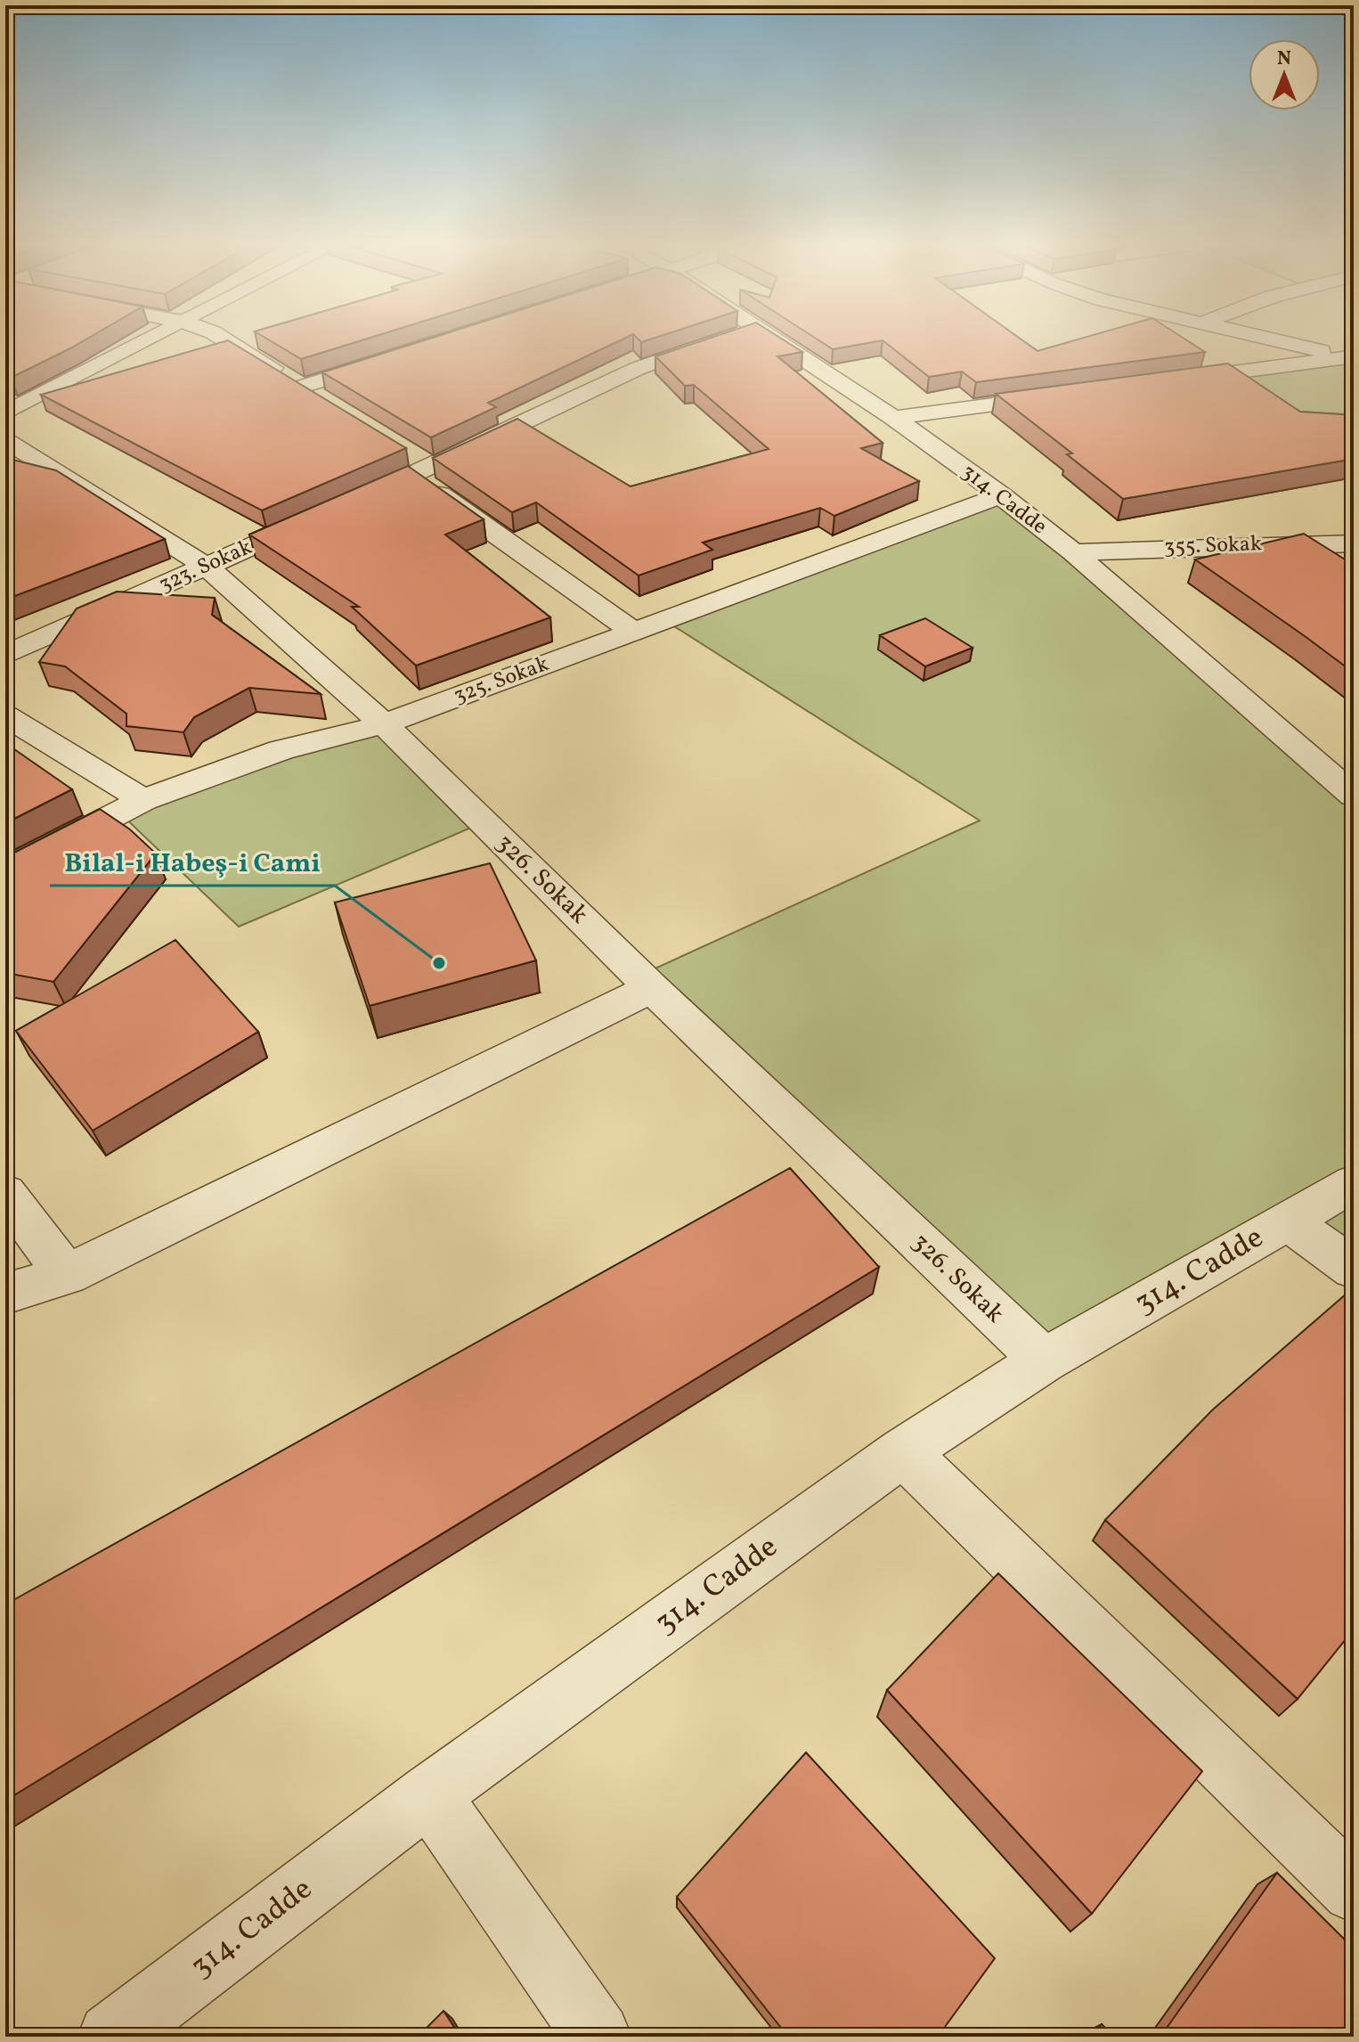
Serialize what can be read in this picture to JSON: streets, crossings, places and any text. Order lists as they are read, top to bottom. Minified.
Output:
{"streets":{"street":["314. Cadde","355. Sokak","323. Sokak","325. Sokak","326. Sokak"]},"crossings":[["314. Cadde","355. Sokak"],["314. Cadde","325. Sokak"],["314. Cadde","326. Sokak"],["323. Sokak","326. Sokak"],["325. Sokak","326. Sokak"]],"places":["Bilal-i Habeş-i Cami"],"north":"top"}
